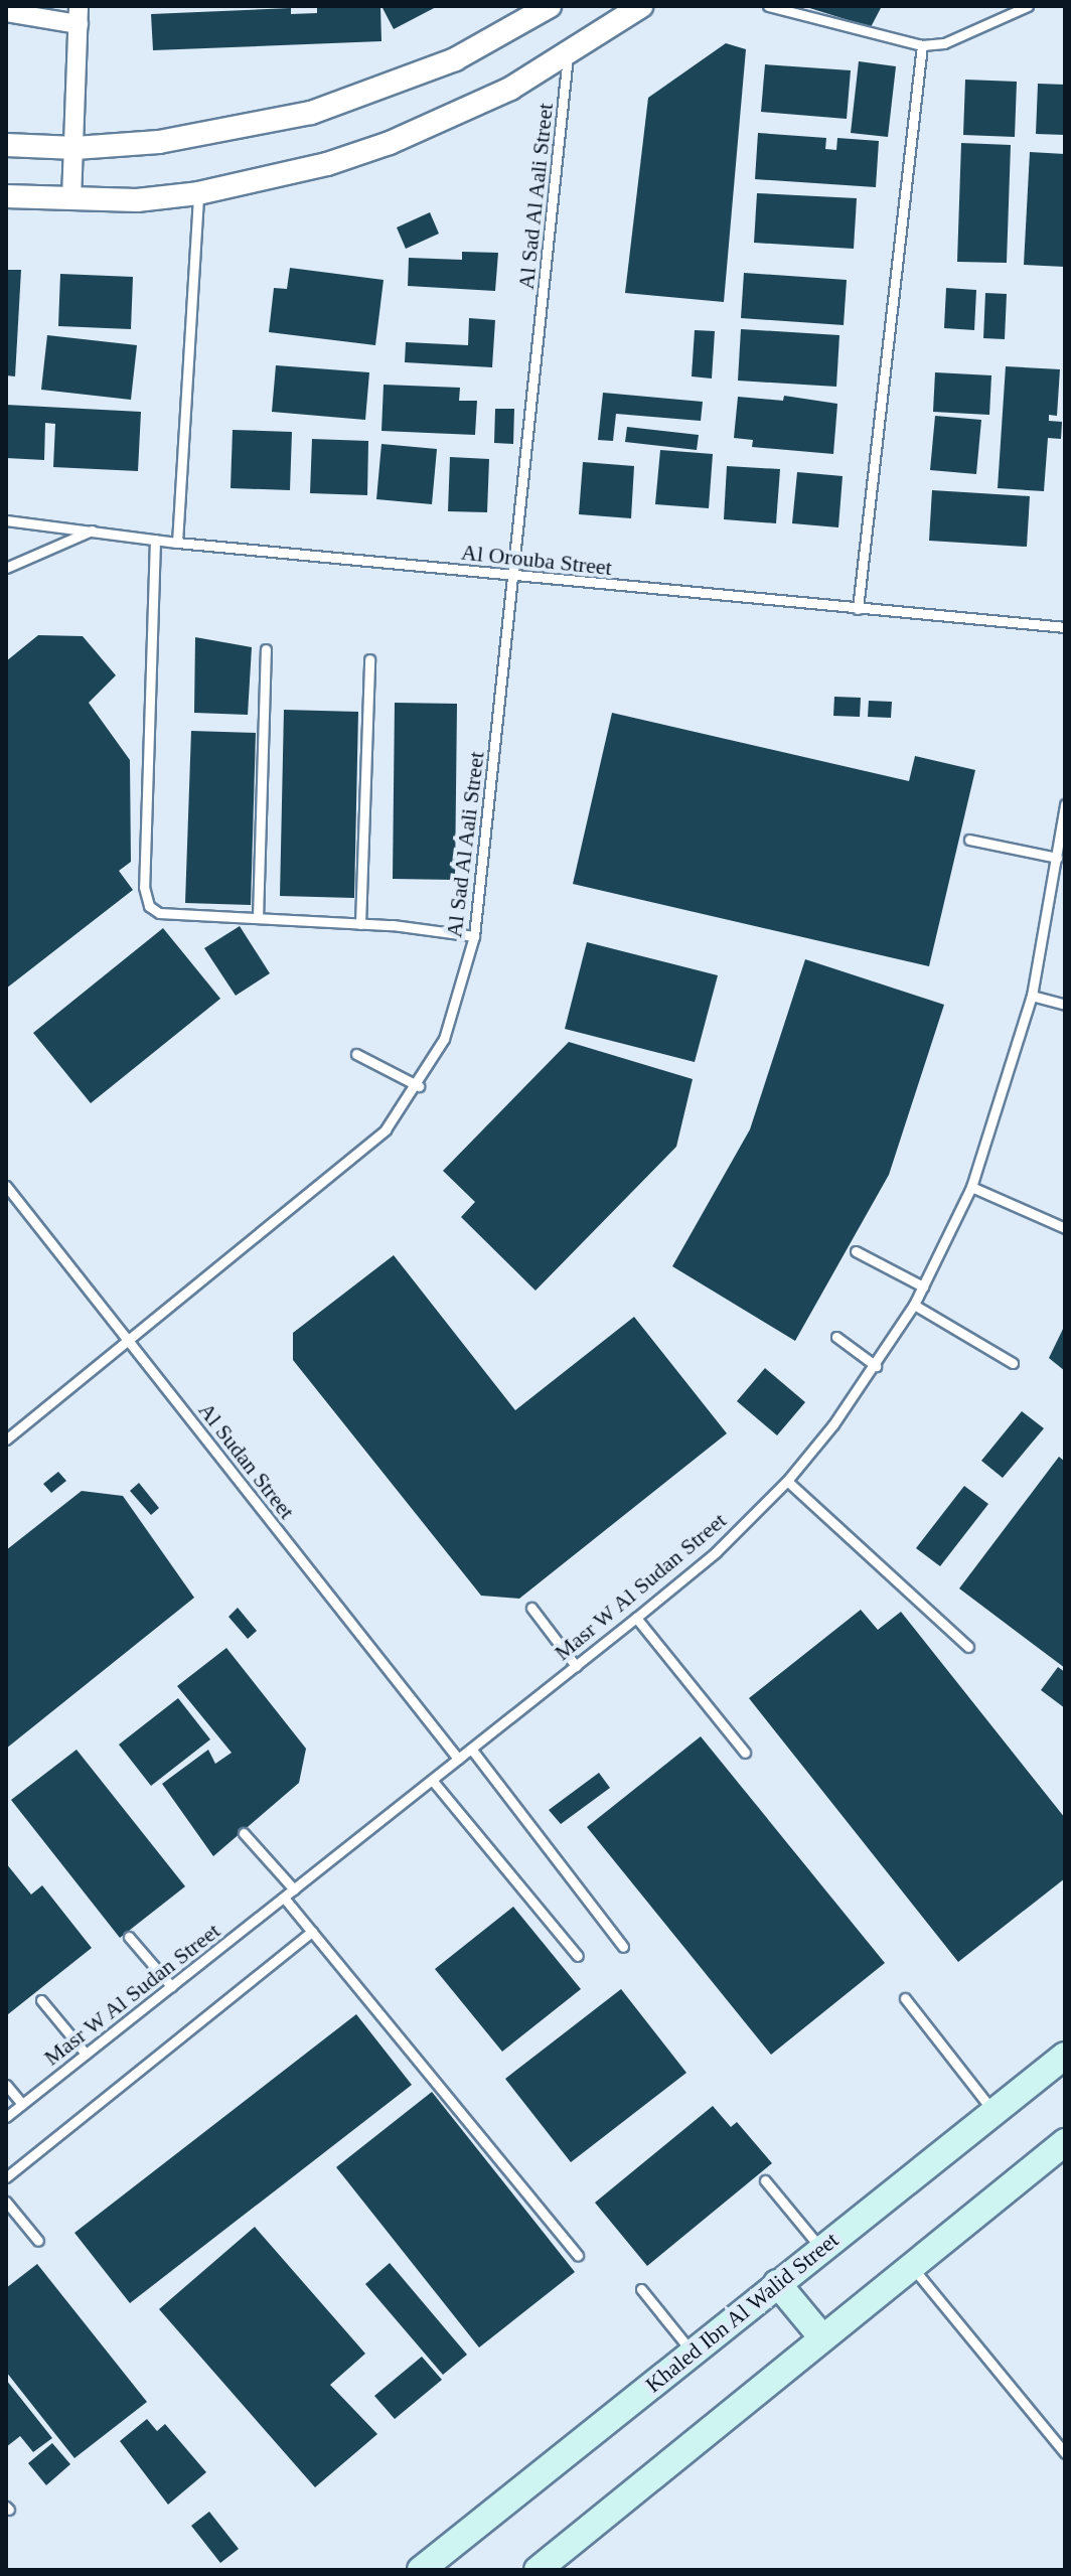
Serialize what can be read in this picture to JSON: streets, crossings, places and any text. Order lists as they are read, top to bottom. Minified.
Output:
{"streets":{"main road":["Khaled Ibn Al Walid Street"],"lane":["Al Sad Al Aali Street","Al Orouba Street","Al Sudan Street","Masr W Al Sudan Street"]},"crossings":[["Al Sad Al Aali Street","Al Orouba Street"],["Al Sad Al Aali Street","Al Sudan Street"],["Al Sudan Street","Masr W Al Sudan Street"]]}
